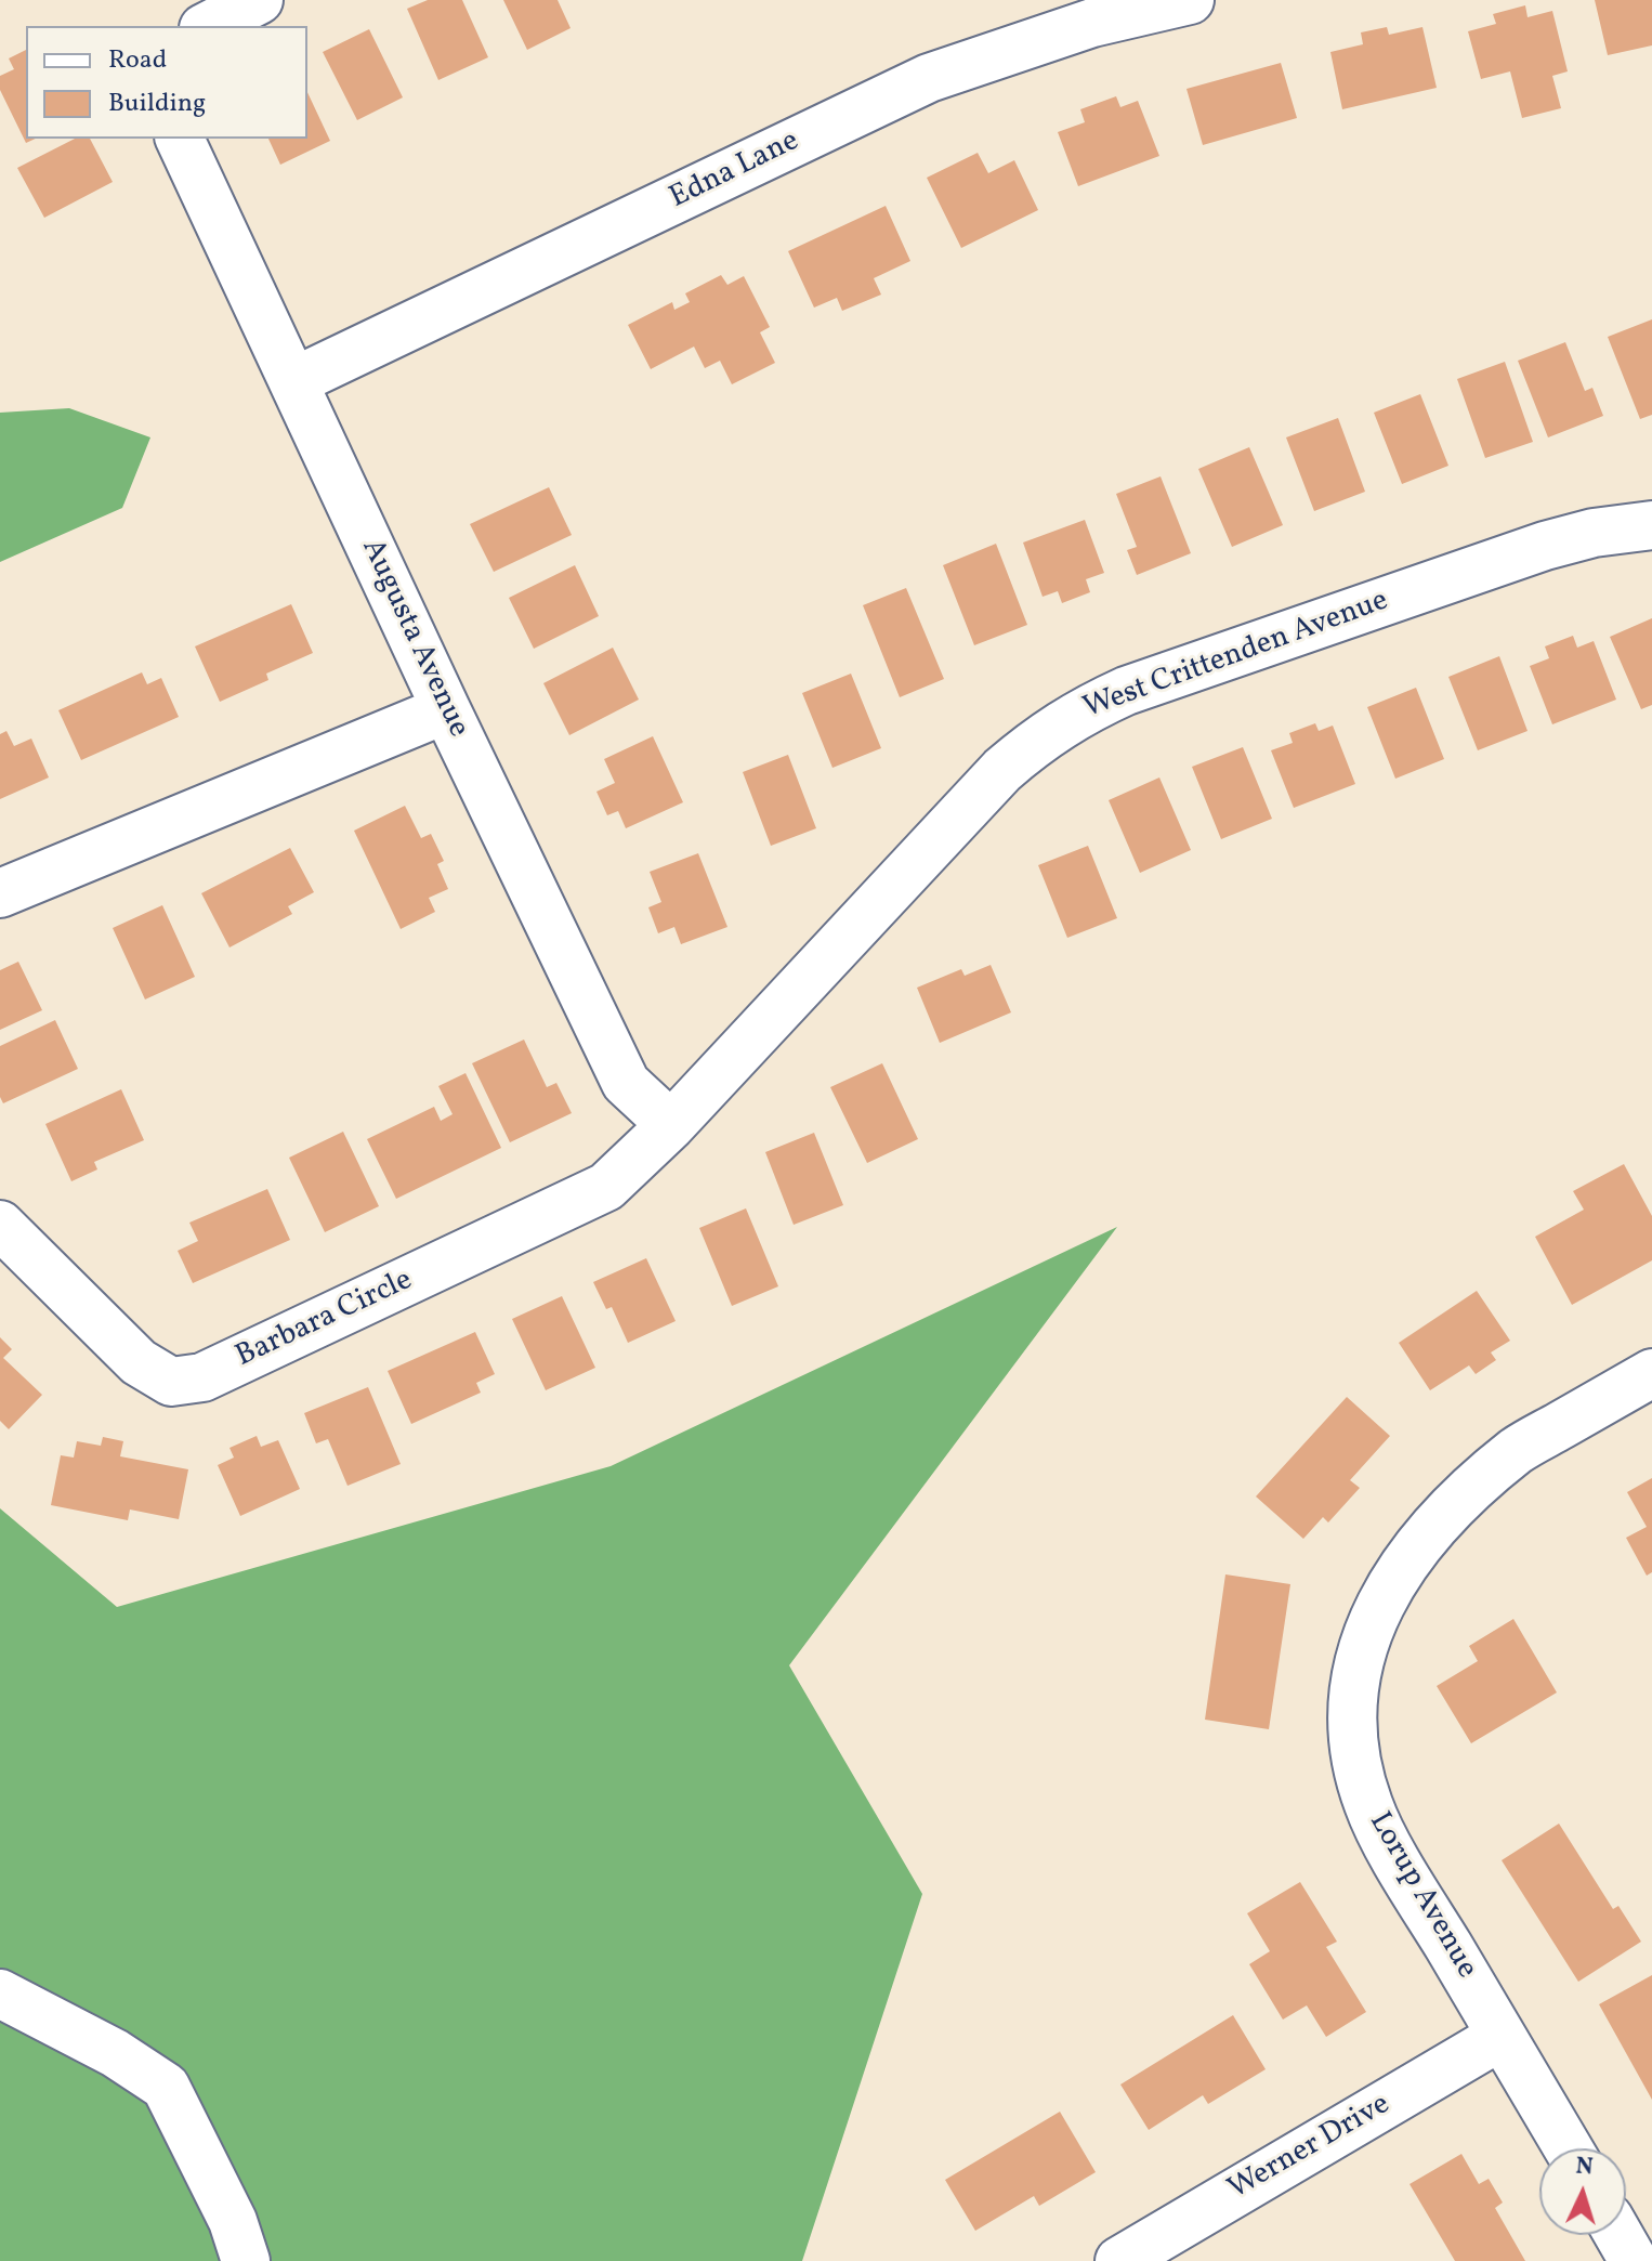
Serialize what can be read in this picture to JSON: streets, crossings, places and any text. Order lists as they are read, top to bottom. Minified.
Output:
{"streets":{"street":["Edna Lane","Augusta Avenue","West Crittenden Avenue","Barbara Circle","Lorup Avenue","Werner Drive"]},"crossings":[["Edna Lane","Augusta Avenue"],["Augusta Avenue","West Crittenden Avenue"],["Augusta Avenue","Barbara Circle"],["West Crittenden Avenue","Barbara Circle"],["Lorup Avenue","Werner Drive"]],"legend":["Road","Building"],"north":"top"}
